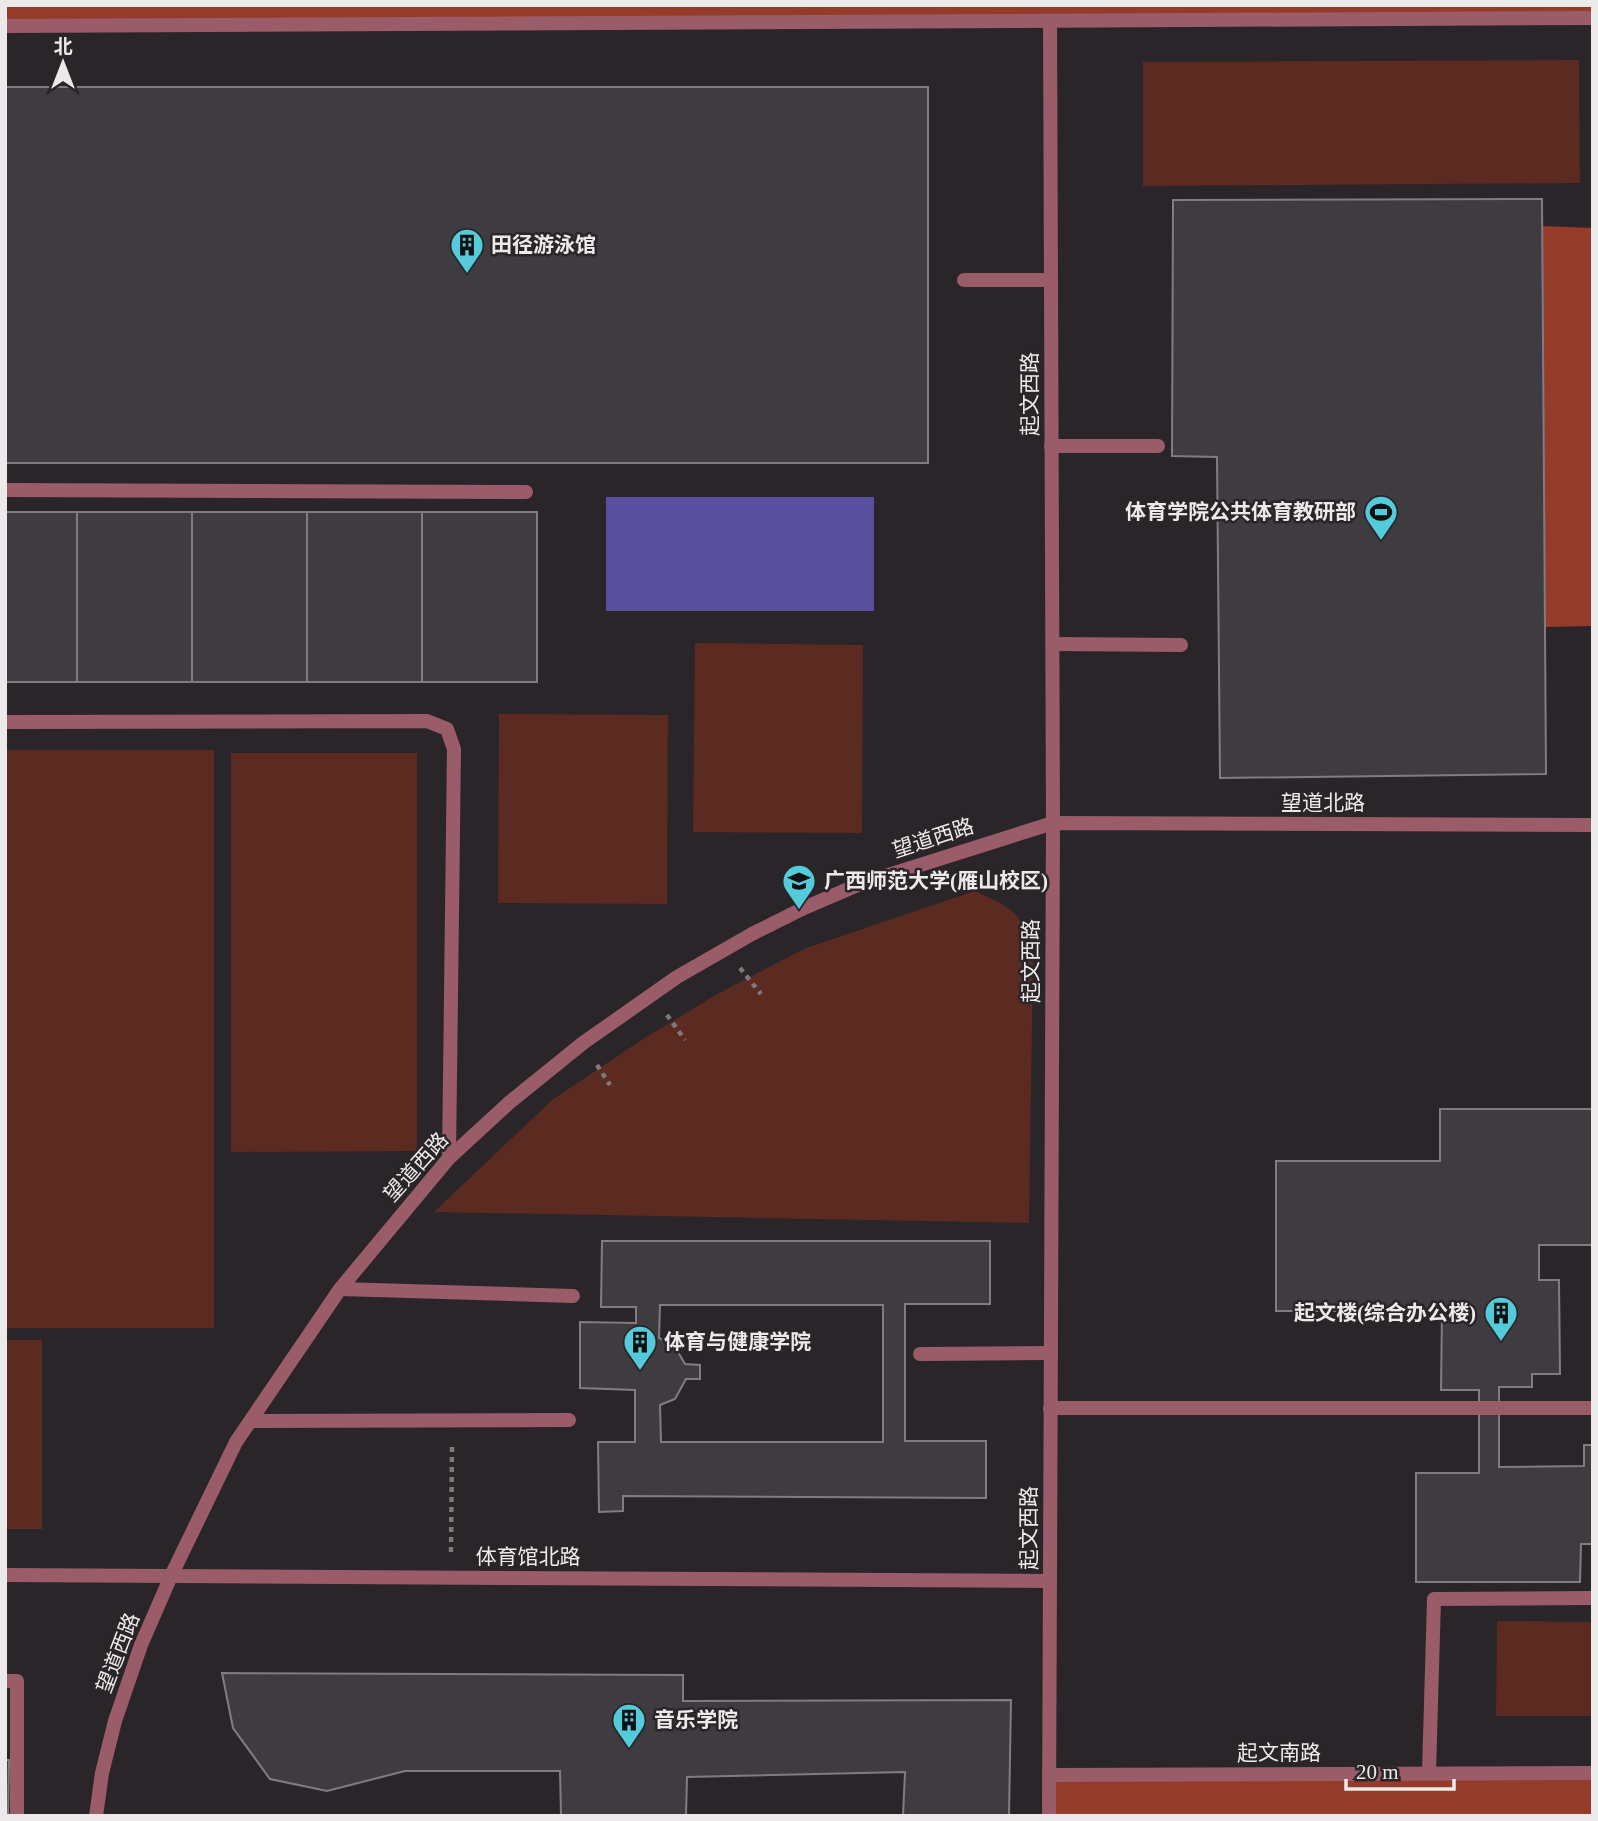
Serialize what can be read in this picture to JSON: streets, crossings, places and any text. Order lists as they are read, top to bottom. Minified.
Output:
{"streets":{"street":["起文西路","望道北路","望道西路","体育馆北路","起文南路"]},"crossings":[["起文西路","望道北路"],["起文西路","望道西路"],["起文西路","体育馆北路"],["起文西路","起文南路"],["望道北路","望道西路"],["望道西路","体育馆北路"]],"places":{"building":["田径游泳馆","起文楼(综合办公楼)","体育与健康学院","音乐学院"],"sports":["体育学院公共体育教研部"],"school or university":["广西师范大学(雁山校区)"]},"scale_bar":"20 m","north":"top"}
